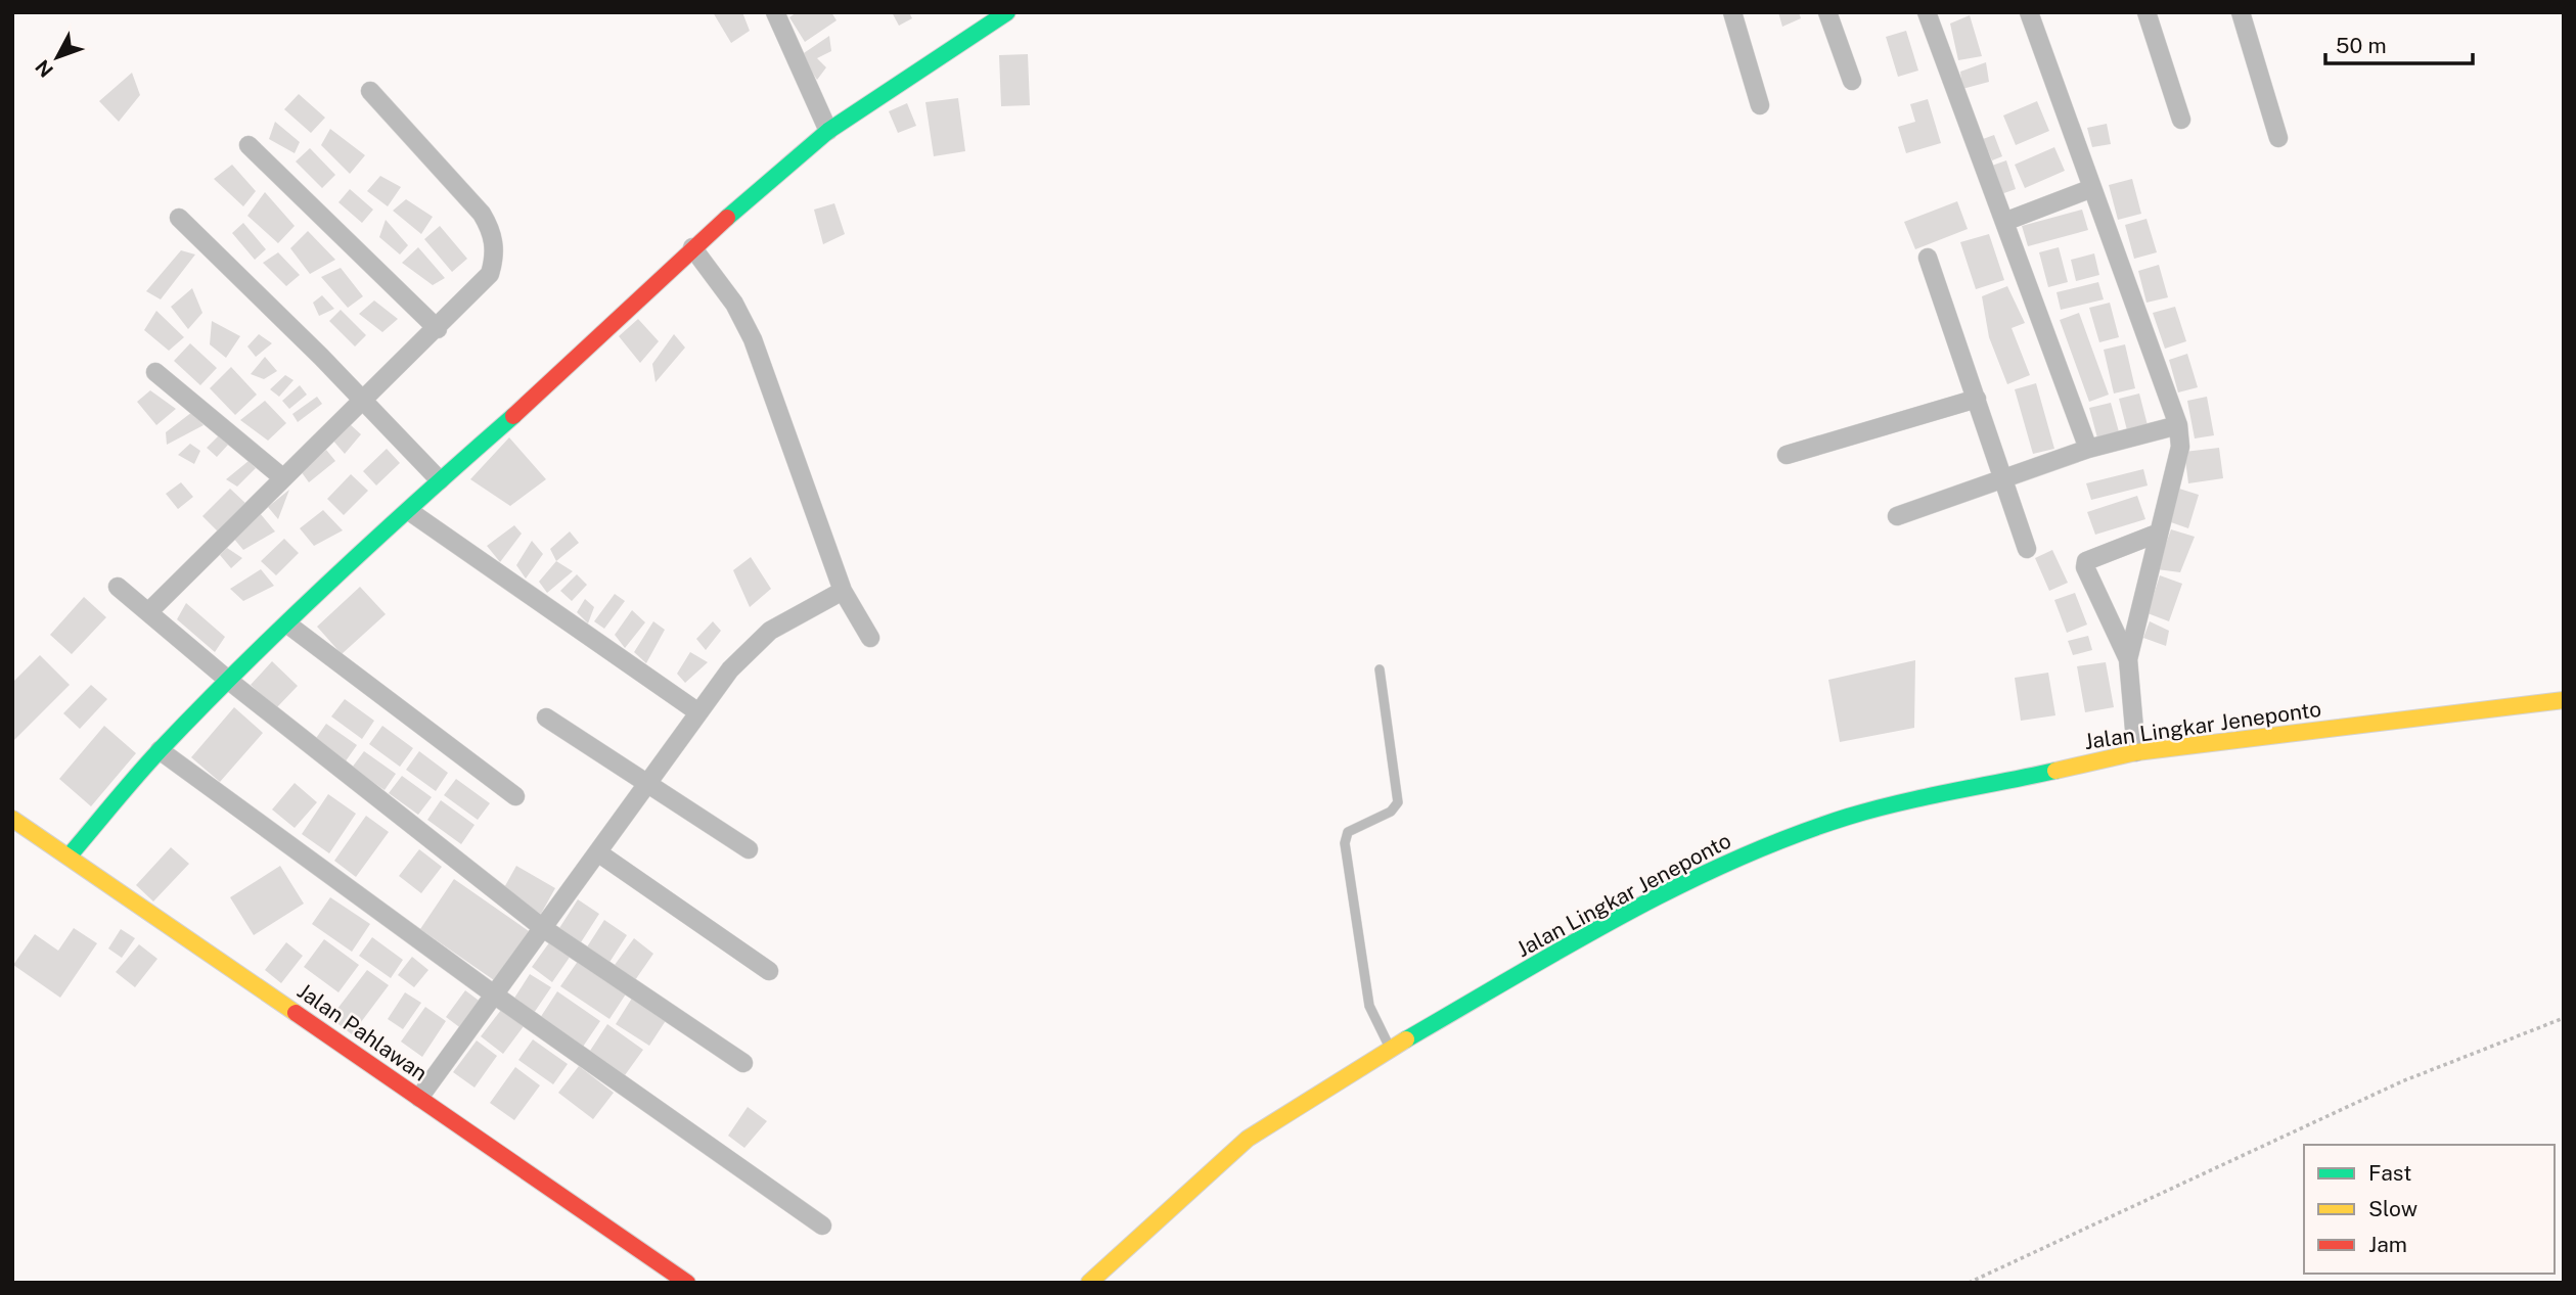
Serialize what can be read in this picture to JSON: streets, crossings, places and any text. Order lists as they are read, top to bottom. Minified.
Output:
{"streets":{"main road":["Jalan Lingkar Jeneponto","Jalan Pahlawan"]},"legend":["Fast","Slow","Jam"],"scale_bar":"50 m","north":"bottom left"}
